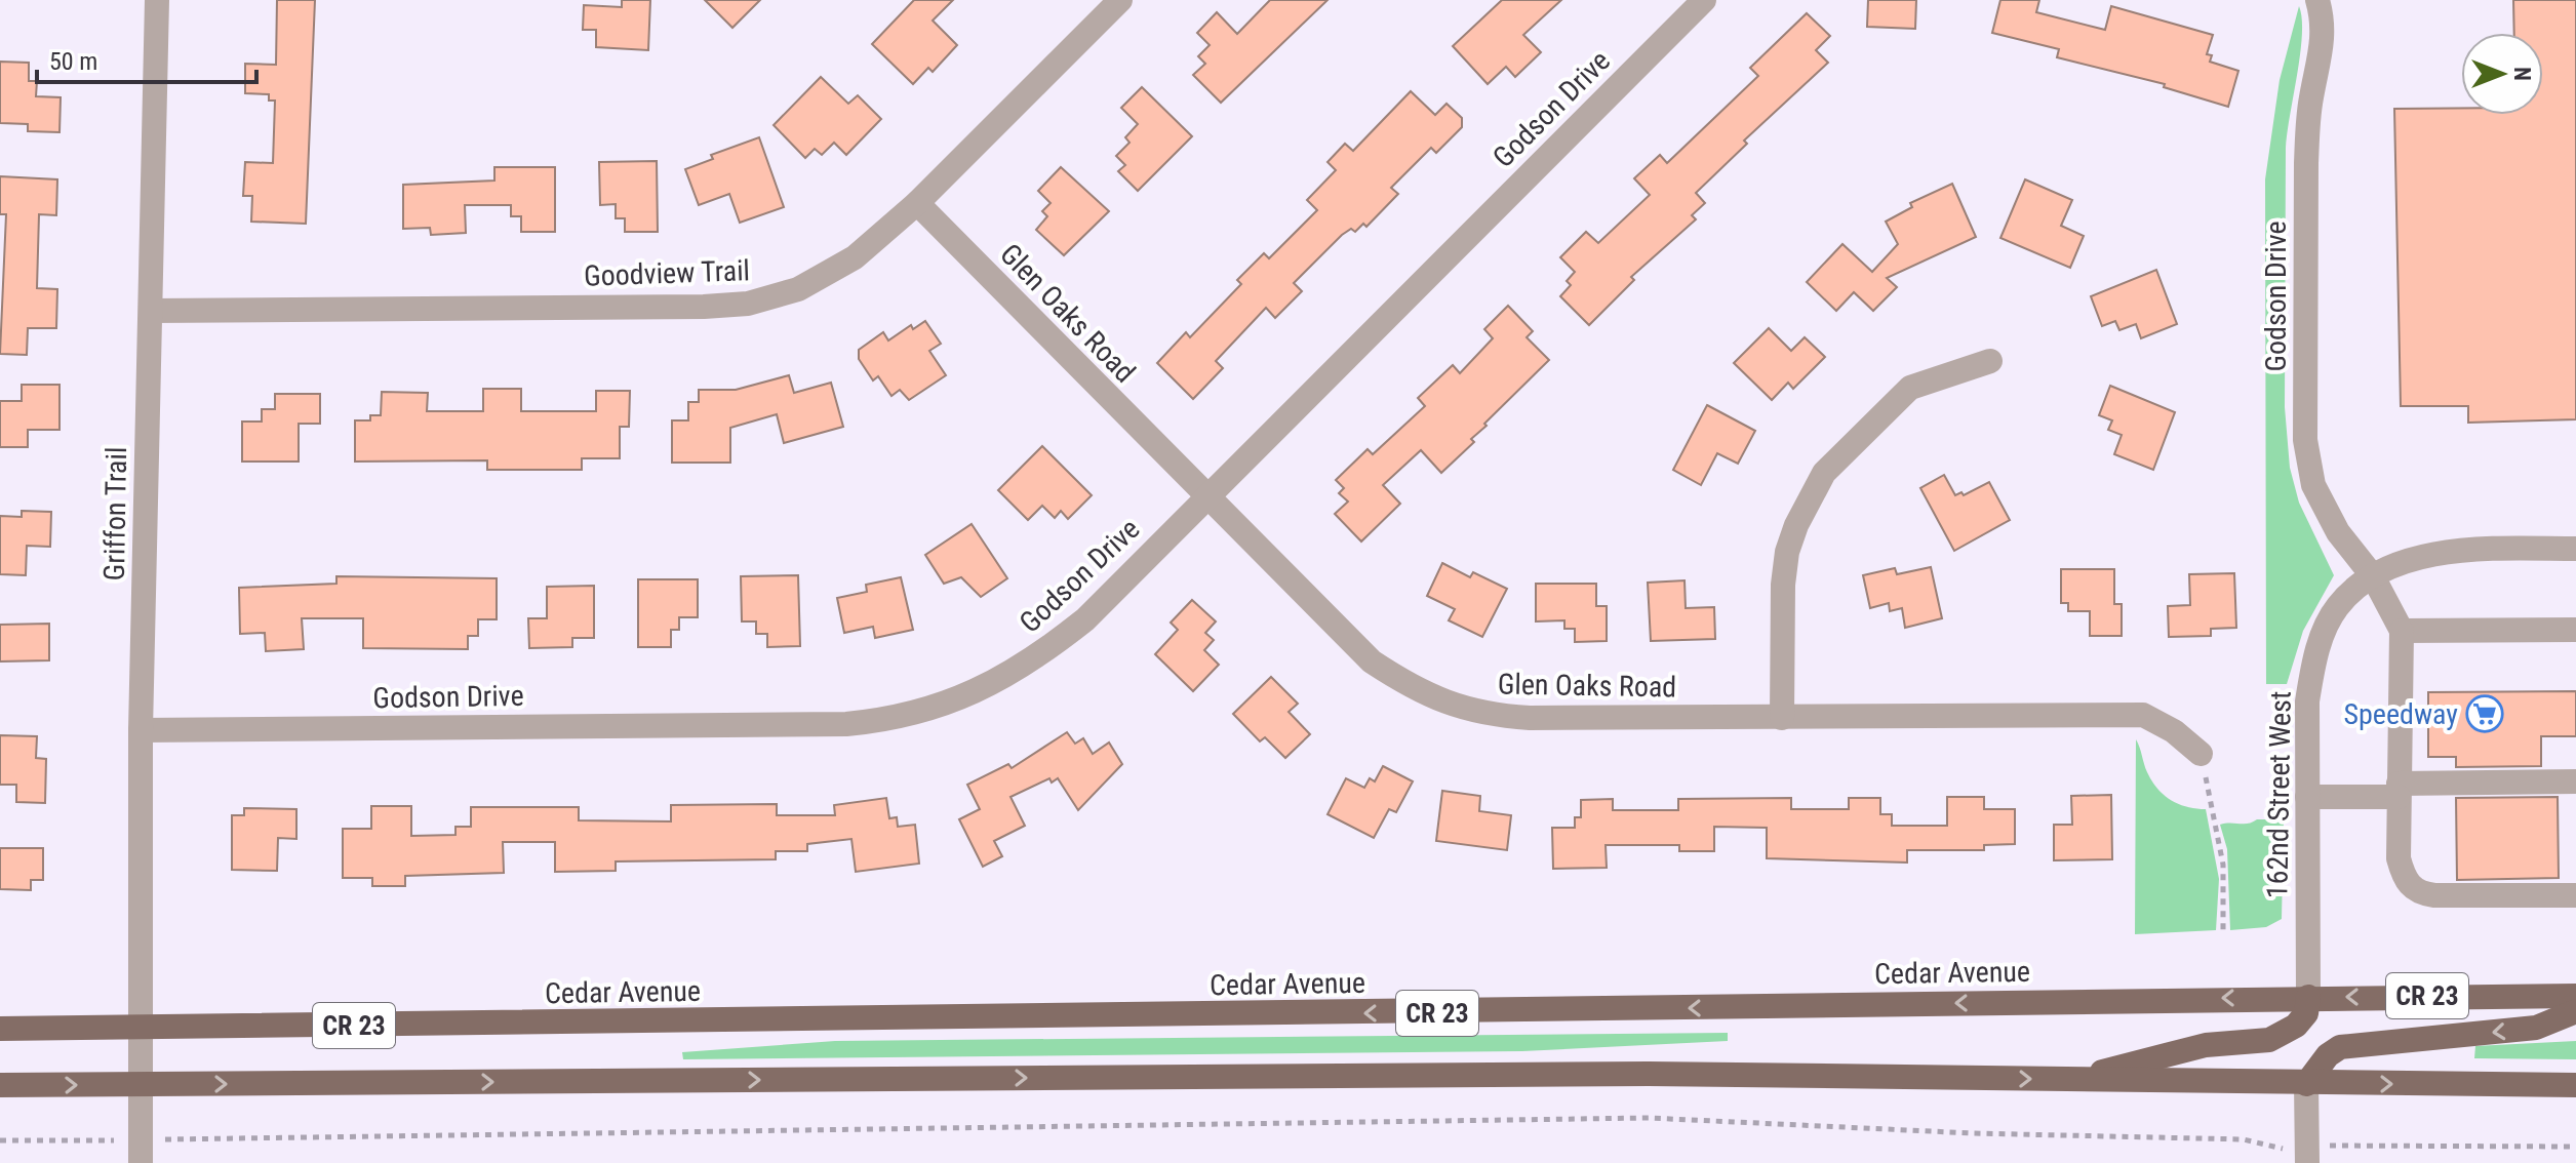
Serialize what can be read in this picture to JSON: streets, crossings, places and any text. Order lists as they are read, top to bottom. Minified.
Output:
{"streets":{"main road":["Cedar Avenue","CR 23"],"street":["Godson Drive","Goodview Trail","Glen Oaks Road","Griffon Trail","162nd Street West"]},"crossings":[["Godson Drive","Glen Oaks Road"],["Godson Drive","Griffon Trail"],["Godson Drive","162nd Street West"],["Goodview Trail","Glen Oaks Road"],["Goodview Trail","Griffon Trail"],["Griffon Trail","Cedar Avenue"],["Griffon Trail","CR 23"],["162nd Street West","Cedar Avenue"]],"places":{"supermarket":["Speedway"]},"scale_bar":"50 m","north":"right"}
